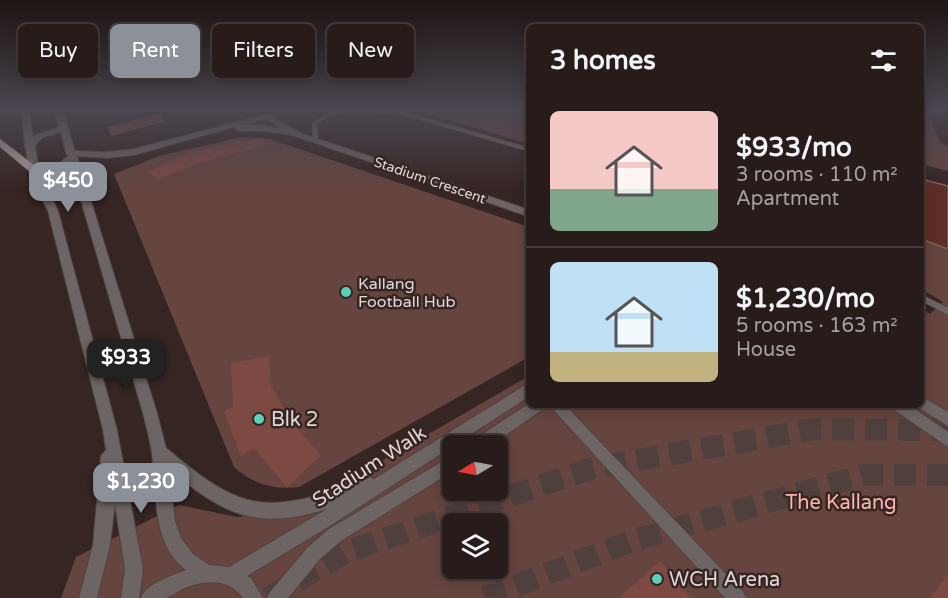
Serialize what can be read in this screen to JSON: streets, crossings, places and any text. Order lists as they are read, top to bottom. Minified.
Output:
{"streets":{"street":["Stadium Crescent","Stadium Walk"]},"parks":["The Kallang"],"places":["Kallang Football Hub","Blk 2","WCH Arena"],"north":"left","page":{"chip":["Buy","Rent","Filters","New"],"heading":"3 homes","list":[{"name":"$933/mo","note":"3 rooms · 110 m² · Apartment"},{"name":"$1,230/mo","note":"5 rooms · 163 m² · House"}],"price":["$450","$933","$1,230"]}}
